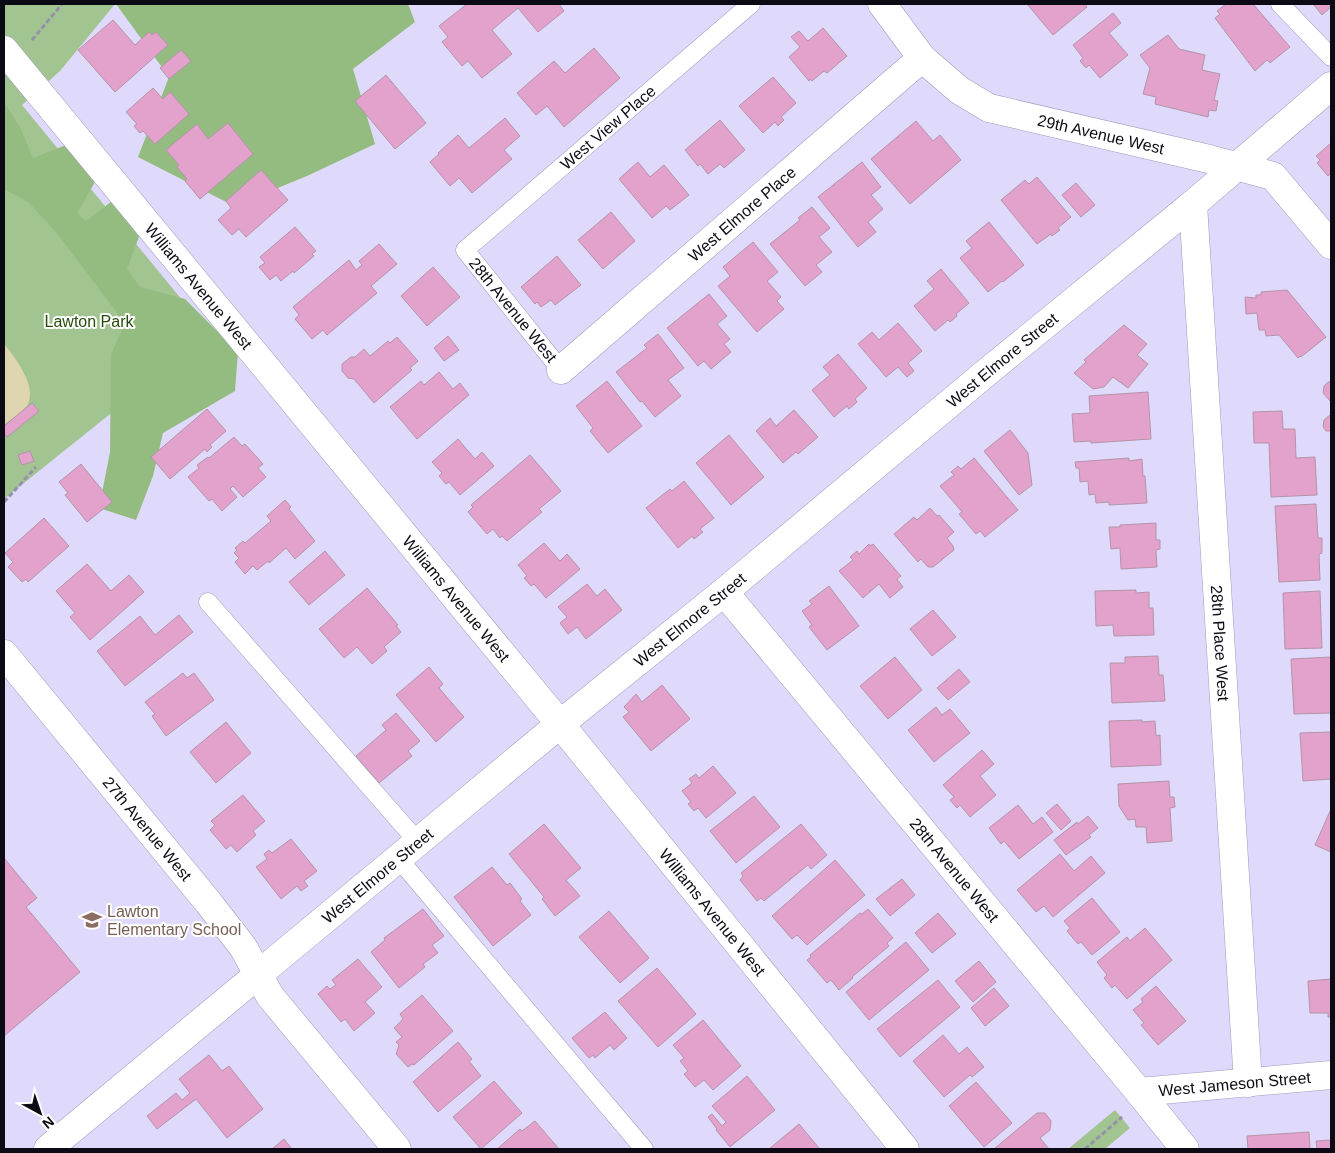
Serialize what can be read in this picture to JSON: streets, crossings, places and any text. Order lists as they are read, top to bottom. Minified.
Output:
{"streets":{"street":["29th Avenue West","West Elmore Place","Williams Avenue West","28th Avenue West","West Elmore Street","28th Place West","27th Avenue West","West Jameson Street"],"lane":["West View Place"]},"crossings":[["West View Place","28th Avenue West"],["29th Avenue West","West Elmore Place"],["29th Avenue West","West Elmore Street"],["West Elmore Place","28th Avenue West"],["Williams Avenue West","West Elmore Street"],["28th Avenue West","West Elmore Street"],["28th Avenue West","West Jameson Street"],["West Elmore Street","28th Place West"],["West Elmore Street","27th Avenue West"],["28th Place West","West Jameson Street"]],"parks":["Lawton Park"],"places":{"school or university":["Lawton Elementary School"]},"north":"bottom right"}
